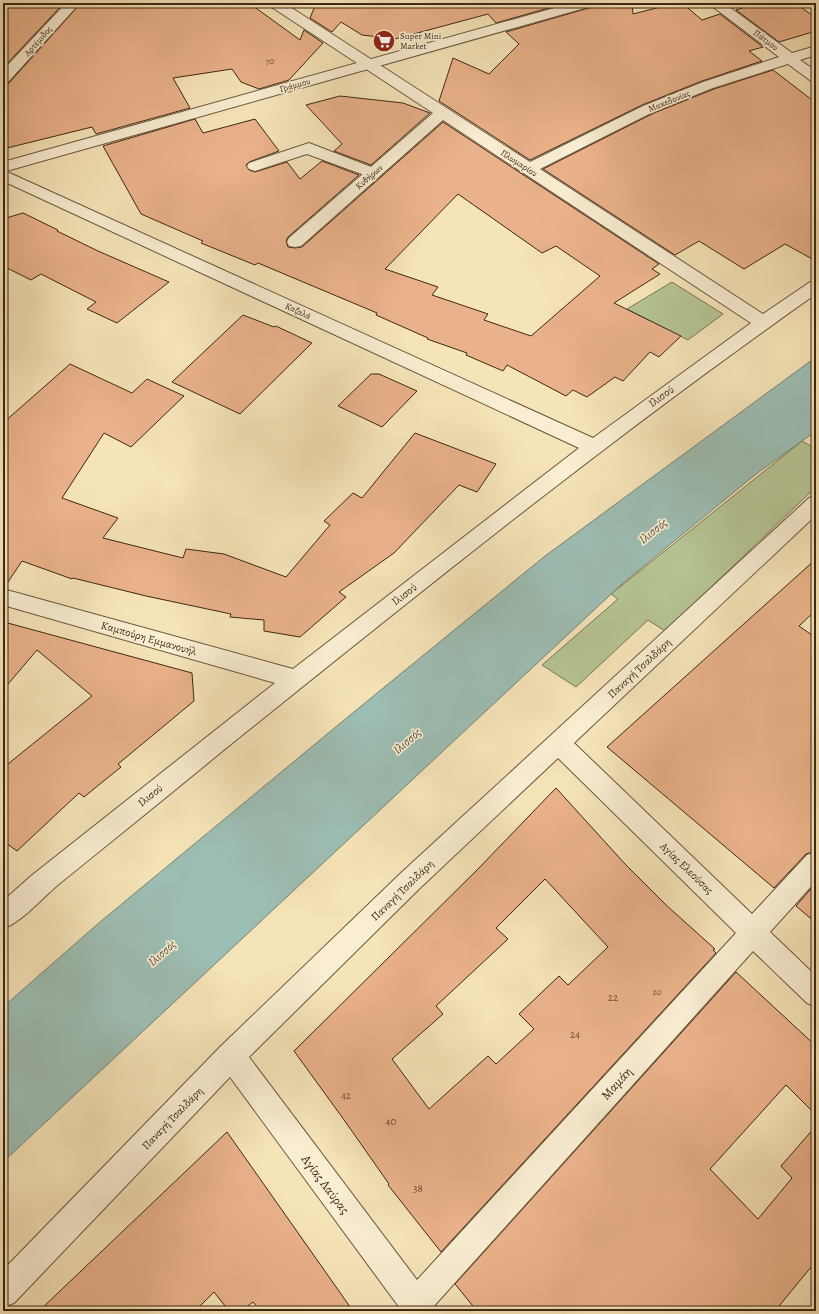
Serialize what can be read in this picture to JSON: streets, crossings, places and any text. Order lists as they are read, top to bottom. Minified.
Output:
{"streets":{"street":["Πάτμου","Αρτέμιδος","Γράμμου","Μακεδονίας","Πλωμαρίου","Κυθήρων","Καζαλά","Ιλισού","Καμπούρη Εμμανουήλ","Παναγή Τσαλδάρη","Αγίας Ελεούσας","Μαμάη","Αγίας Λαύρας"]},"crossings":[["Πάτμου","Μακεδονίας"],["Γράμμου","Πλωμαρίου"],["Μακεδονίας","Πλωμαρίου"],["Πλωμαρίου","Κυθήρων"],["Πλωμαρίου","Ιλισού"],["Καζαλά","Ιλισού"],["Ιλισού","Καμπούρη Εμμανουήλ"],["Παναγή Τσαλδάρη","Αγίας Ελεούσας"],["Παναγή Τσαλδάρη","Αγίας Λαύρας"],["Αγίας Ελεούσας","Μαμάη"],["Μαμάη","Αγίας Λαύρας"]],"water":["Ιλισσός"],"places":{"supermarket":["Super Mini Market"]},"house_numbers":["70","20","22","24","42","40","38"]}
